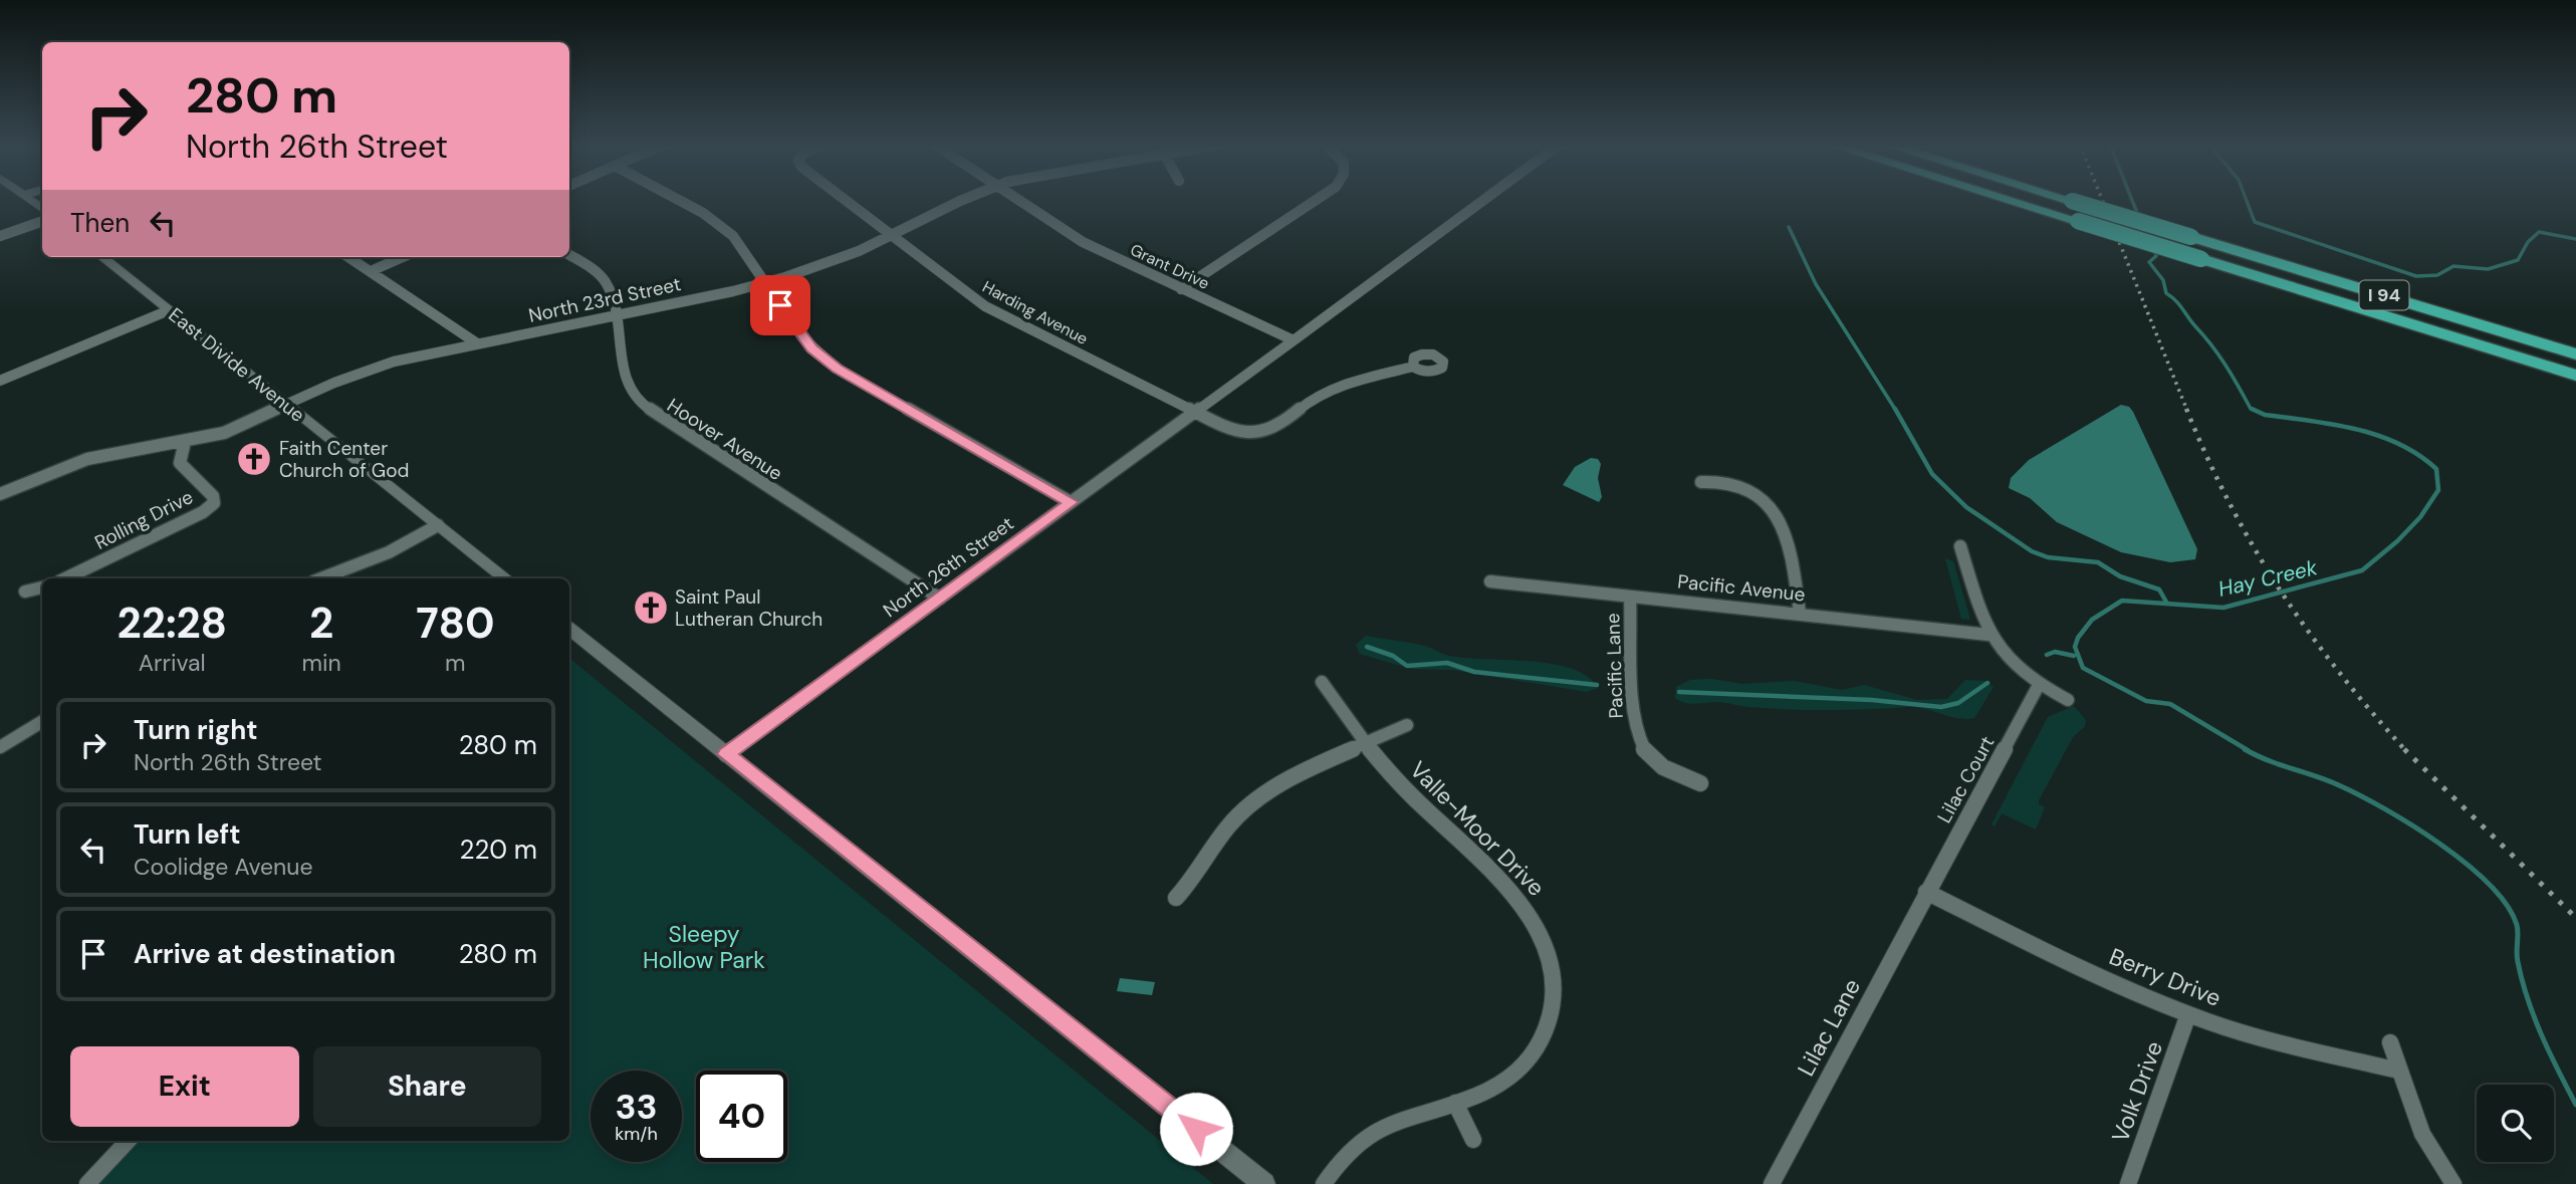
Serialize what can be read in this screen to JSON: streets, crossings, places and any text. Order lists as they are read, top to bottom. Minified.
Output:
{"streets":{"highway":["I 94"],"street":["Grant Drive","North 23rd Street","Harding Avenue","East Divide Avenue","Hoover Avenue","Rolling Drive","North 26th Street","Pacific Avenue","Pacific Lane","Lilac Court","Valle-Moor Drive","Berry Drive","Lilac Lane","Volk Drive"]},"crossings":[["North 23rd Street","Harding Avenue"],["North 23rd Street","East Divide Avenue"],["North 23rd Street","Hoover Avenue"],["North 23rd Street","Rolling Drive"],["Harding Avenue","North 26th Street"],["Hoover Avenue","North 26th Street"],["Pacific Avenue","Pacific Lane"],["Lilac Court","Berry Drive"],["Lilac Court","Lilac Lane"],["Berry Drive","Lilac Lane"],["Berry Drive","Volk Drive"]],"water":["Hay Creek"],"parks":["Sleepy Hollow Park"],"places":{"church":["Faith Center Church of God","Saint Paul Lutheran Church"]},"page":{"turn":["280 m","North 26th Street"],"then":"Then","eta":["22:28","Arrival","2","min","780","m"],"list":[{"name":"Turn right","note":"North 26th Street","value":"280 m"},{"name":"Turn left","note":"Coolidge Avenue","value":"220 m"},{"name":"Arrive at destination","value":"280 m"}],"buttons":["Exit","Share"],"speed":"33 km/h","limit":"40"}}
